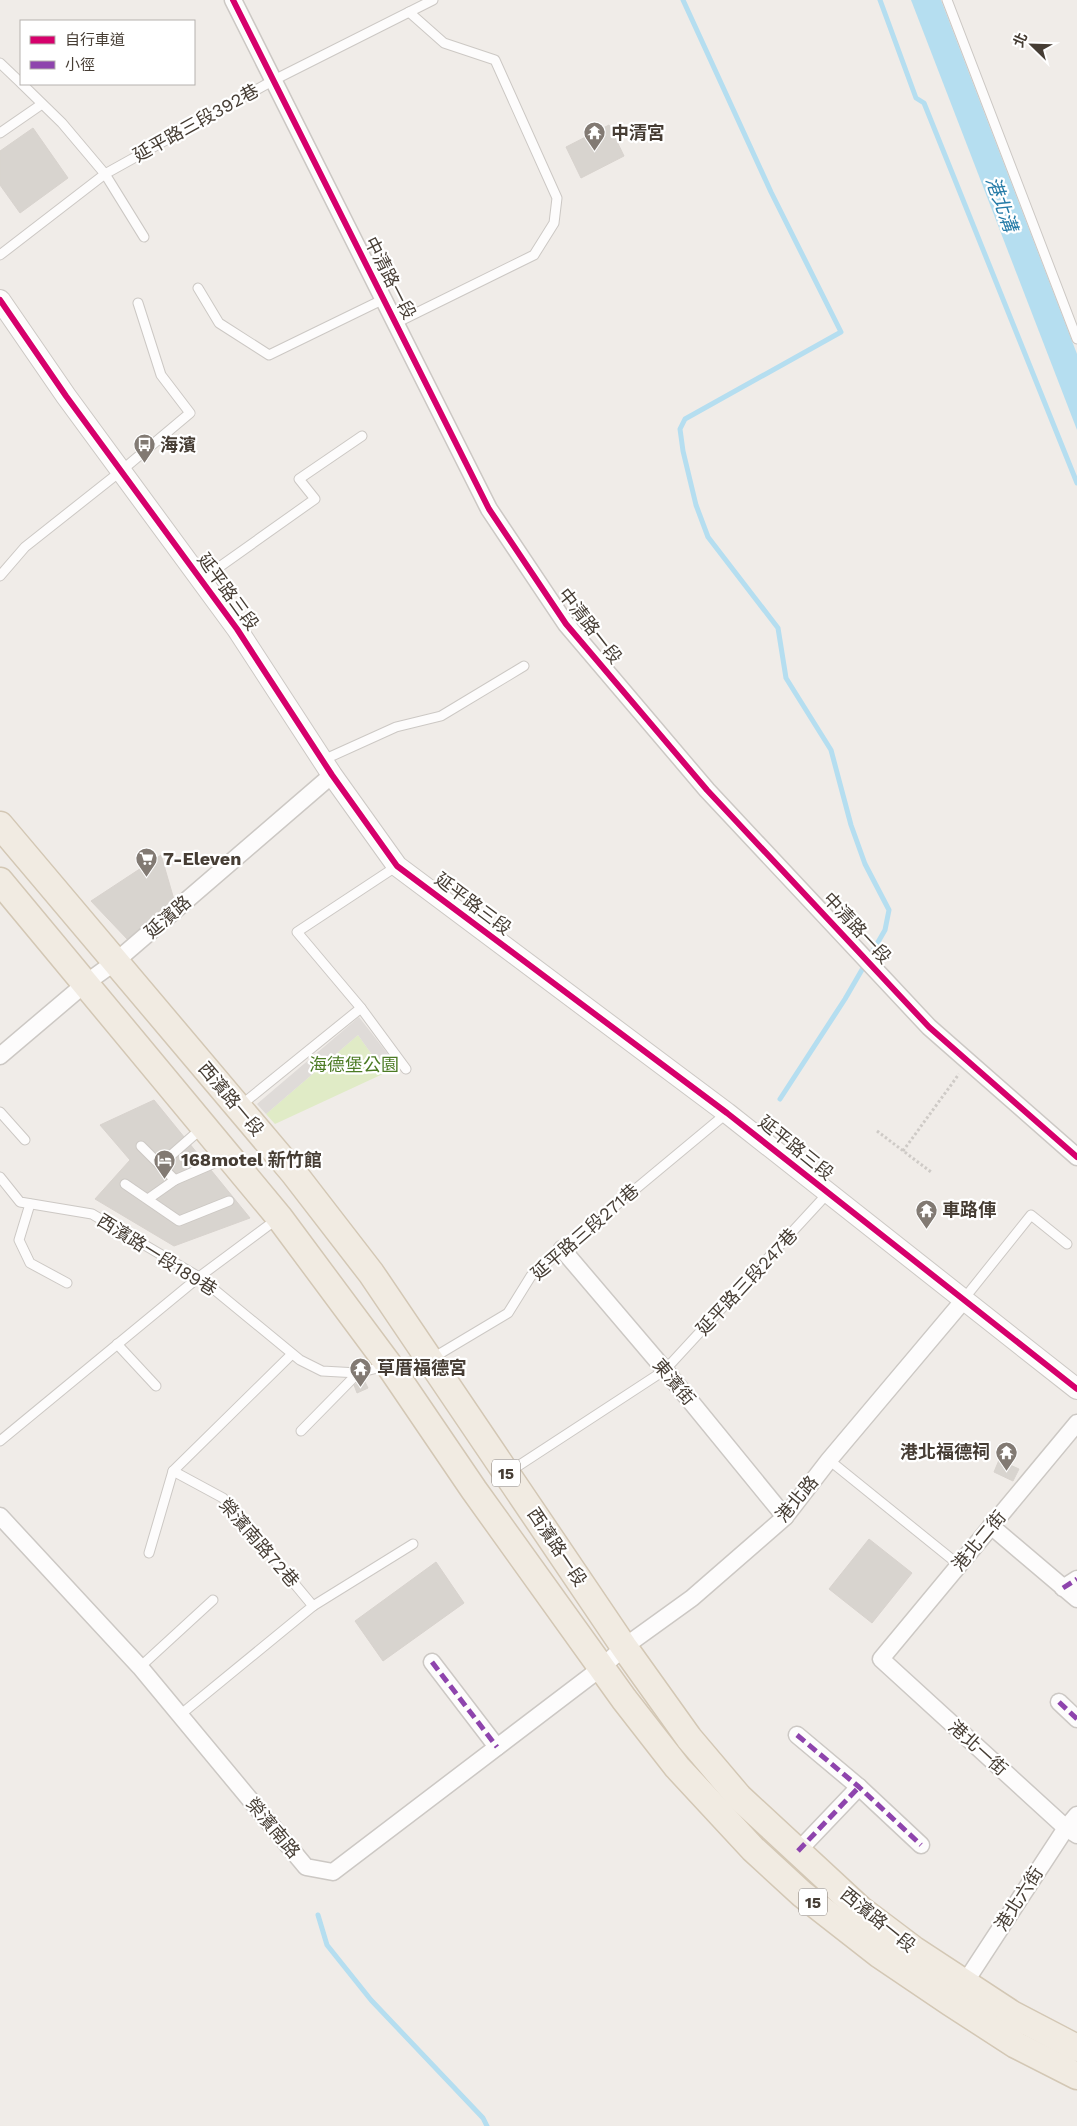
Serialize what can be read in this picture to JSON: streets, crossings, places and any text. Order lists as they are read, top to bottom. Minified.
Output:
{"streets":{"main road":["西濱路一段","15"],"street":["中清路一段","延平路三段","延濱路","東濱街","港北路","港北二街","港北一街","榮濱南路","港北六街"],"lane":["延平路三段392巷","延平路三段271巷","西濱路一段189巷","延平路三段247巷","榮濱南路72巷"]},"crossings":[["延平路三段392巷","中清路一段"],["延平路三段","延濱路"],["延平路三段","延平路三段271巷"],["延平路三段","延平路三段247巷"],["延平路三段","港北路"],["延濱路","西濱路一段"],["西濱路一段","延平路三段271巷"],["西濱路一段","西濱路一段189巷"],["西濱路一段","延平路三段247巷"],["西濱路一段","港北路"],["西濱路一段","榮濱南路"],["西濱路一段","港北六街"],["延平路三段271巷","西濱路一段189巷"],["延平路三段271巷","東濱街"],["延平路三段247巷","東濱街"],["東濱街","港北路"],["港北路","榮濱南路"],["港北二街","港北一街"],["港北一街","港北六街"]],"water":["港北溝"],"parks":["海德堡公園"],"places":{"temple":["中清宮","車路俥","草厝福德宮","港北福德祠"],"bus stop":["海濱"],"supermarket":["7-Eleven"],"hotel":["168motel 新竹館"]},"legend":["自行車道","小徑"],"north":"top left"}
